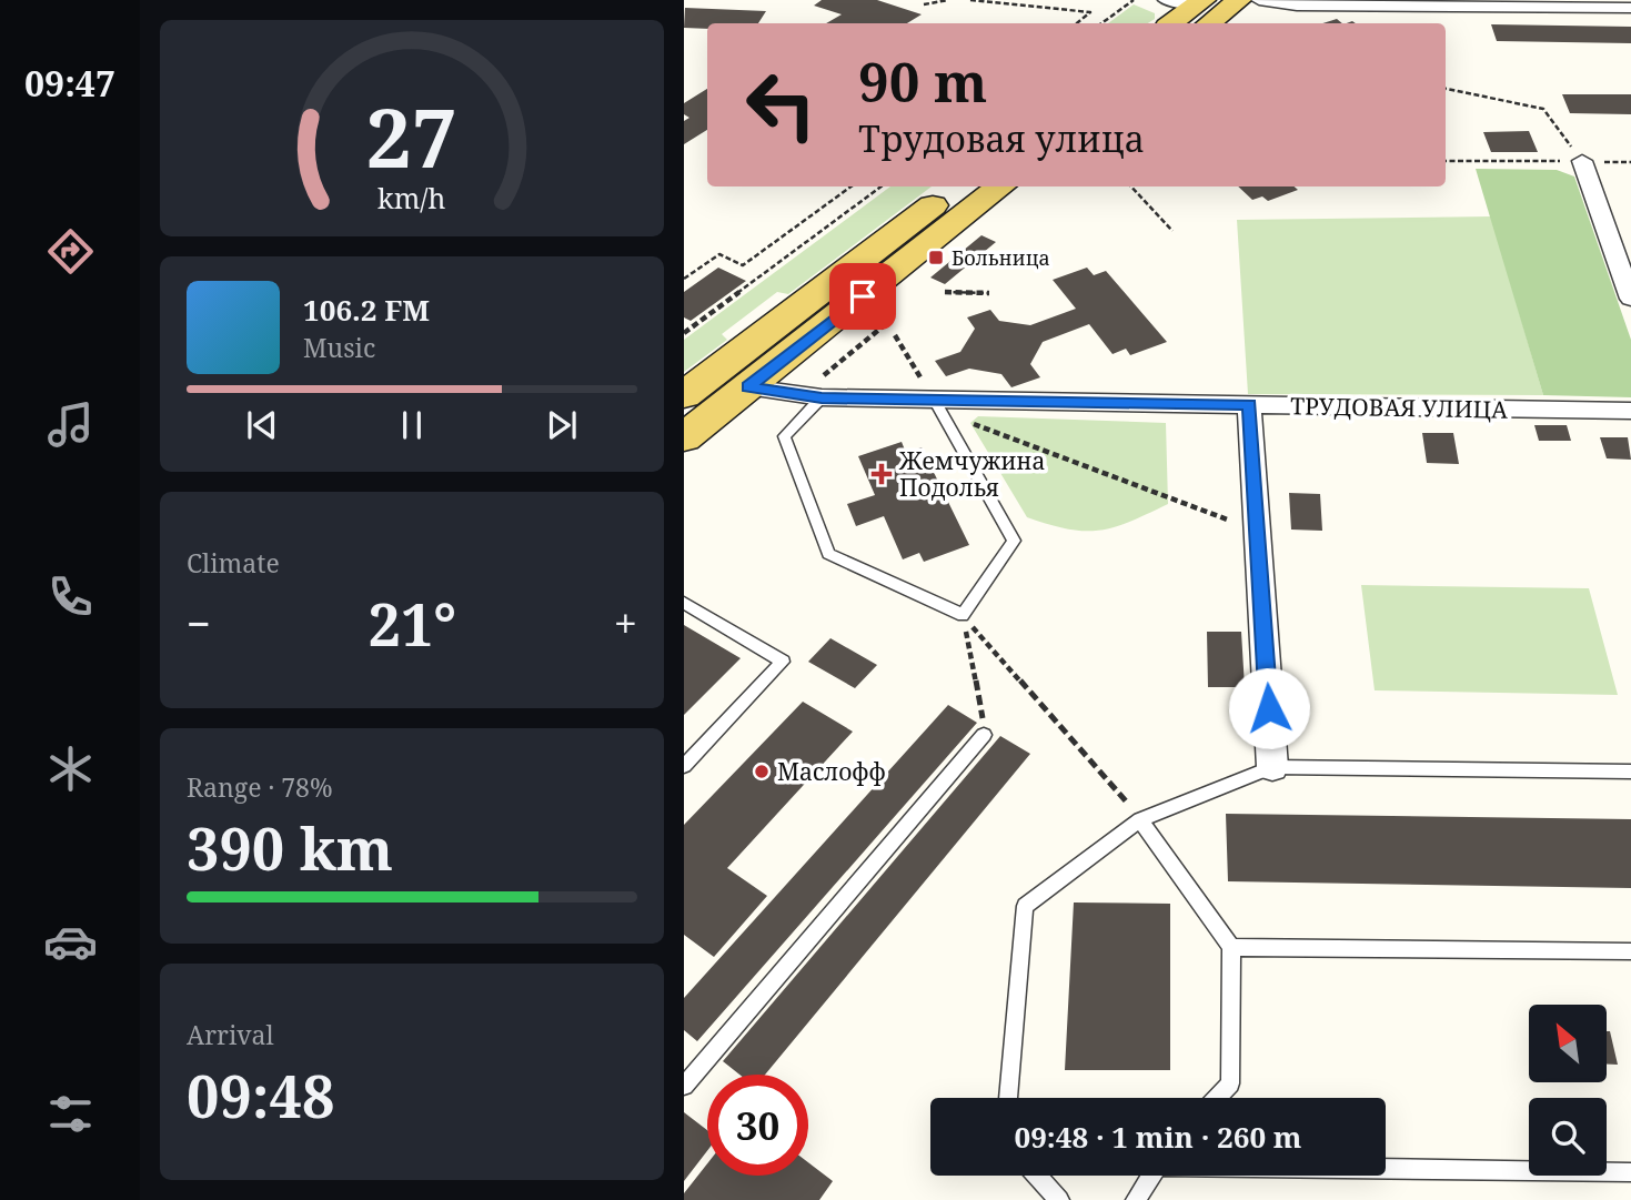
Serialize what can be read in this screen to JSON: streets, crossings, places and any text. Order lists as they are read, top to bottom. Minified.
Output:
{"streets":{"street":["ТРУДОВАЯ УЛИЦА"]},"places":{"transit":["Больница"],"health":["Жемчужина Подолья"],"other":["Маслофф"]},"north":"top left","page":{"tabs":"09:47","turn":["90 m","Трудовая улица"],"song":["106.2 FM","Music"],"tile":["Climate",["Range · 78%","390 km"],["Arrival","09:48"]],"heat":["−","21°","+"],"limit":"30","trip":"09:48 · 1 min · 260 m","gauge":["27","km/h"]}}
